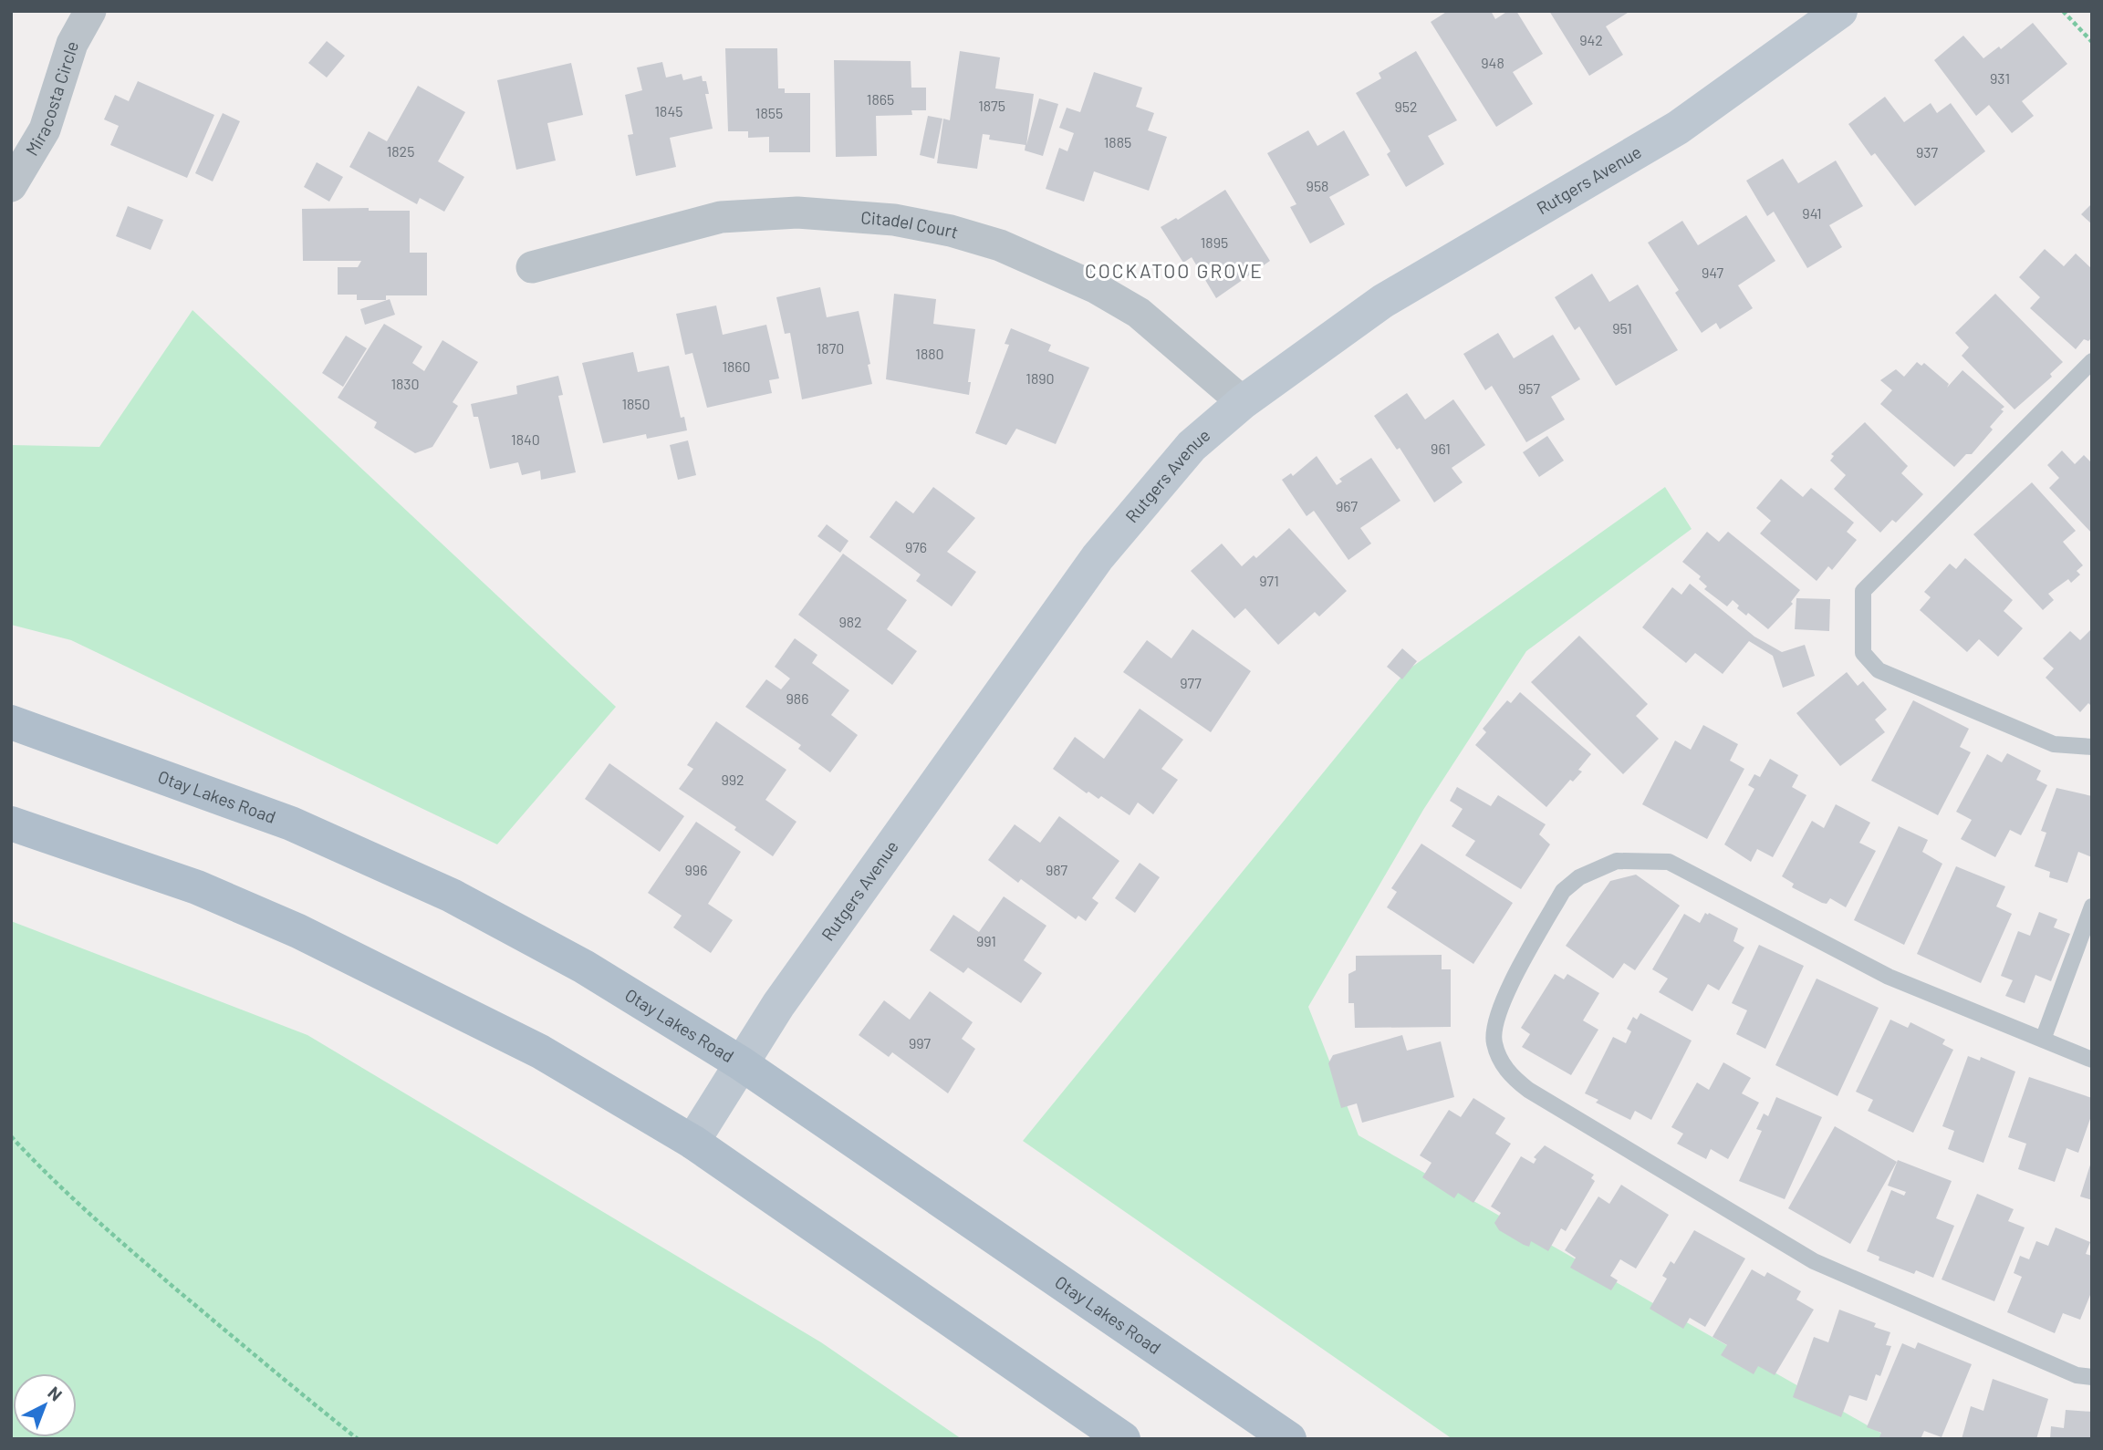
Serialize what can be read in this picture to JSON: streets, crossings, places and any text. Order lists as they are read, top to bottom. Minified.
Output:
{"streets":{"main road":["Rutgers Avenue","Otay Lakes Road"],"street":["Miracosta Circle","Citadel Court"]},"crossings":[["Rutgers Avenue","Citadel Court"],["Rutgers Avenue","Otay Lakes Road"]],"districts":["COCKATOO GROVE"],"house_numbers":["942","948","931","1865","1875","952","1845","1855","1885","1825","937","958","941","1895","947","951","1870","1880","1860","1890","1830","957","1850","1840","961","967","976","971","982","977","986","992","996","987","991","997"],"north":"top right"}
